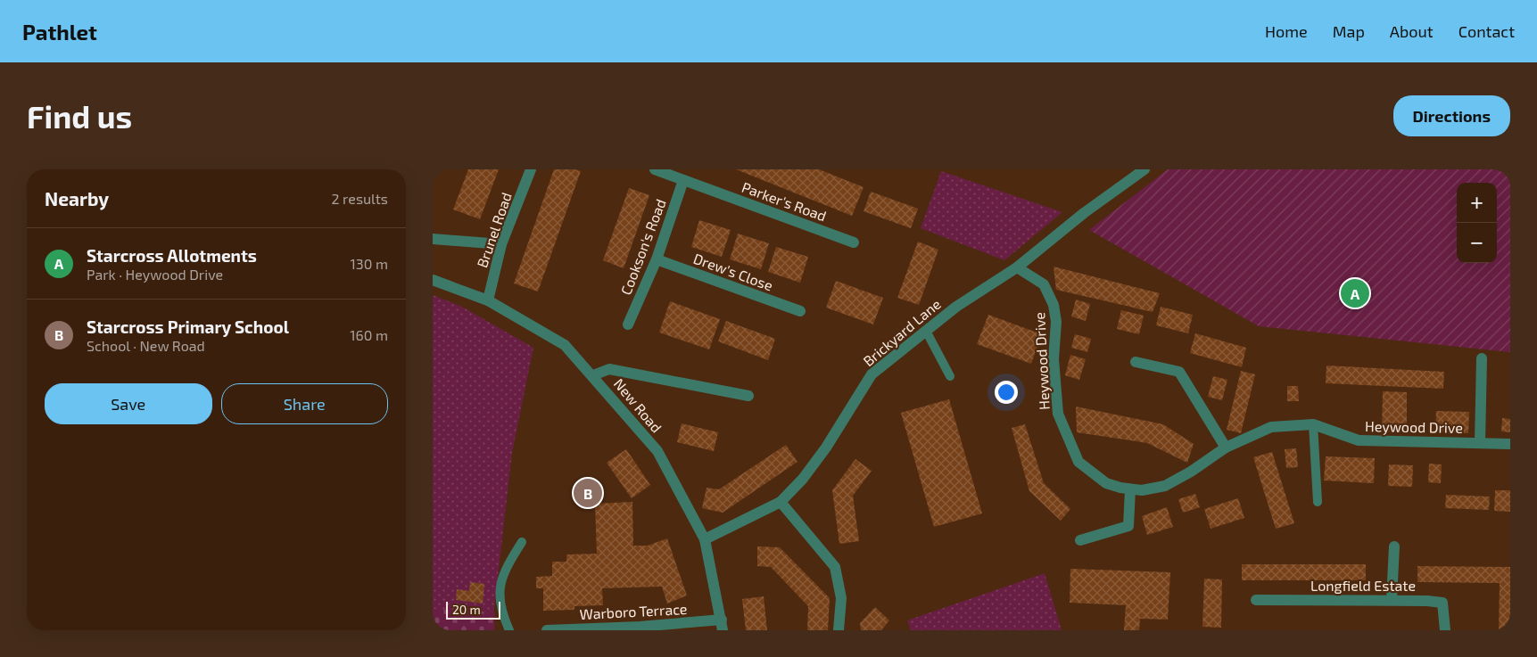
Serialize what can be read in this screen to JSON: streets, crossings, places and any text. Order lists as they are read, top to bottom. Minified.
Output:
{"streets":{"street":["Parker's Road","Brunel Road","Cookson's Road","Drew's Close","Brickyard Lane","Heywood Drive","New Road","Longfield Estate","Warboro Terrace"]},"crossings":[["Parker's Road","Cookson's Road"],["Brunel Road","New Road"],["Cookson's Road","Drew's Close"],["Brickyard Lane","Heywood Drive"],["Brickyard Lane","New Road"],["New Road","Warboro Terrace"]],"scale_bar":"20 m","page":{"header":"Pathlet","nav":["Home","Map","About","Contact"],"buttons":["Directions",["Save","Share"]],"title":"Find us","heading":["Nearby","2 results"],"map_buttons":["+","−"],"list":[{"mark":"A","name":"Starcross Allotments","note":"Park · Heywood Drive","value":"130 m"},{"mark":"B","name":"Starcross Primary School","note":"School · New Road","value":"160 m"}],"pins":["A","B"],"scale":"20 m"}}
